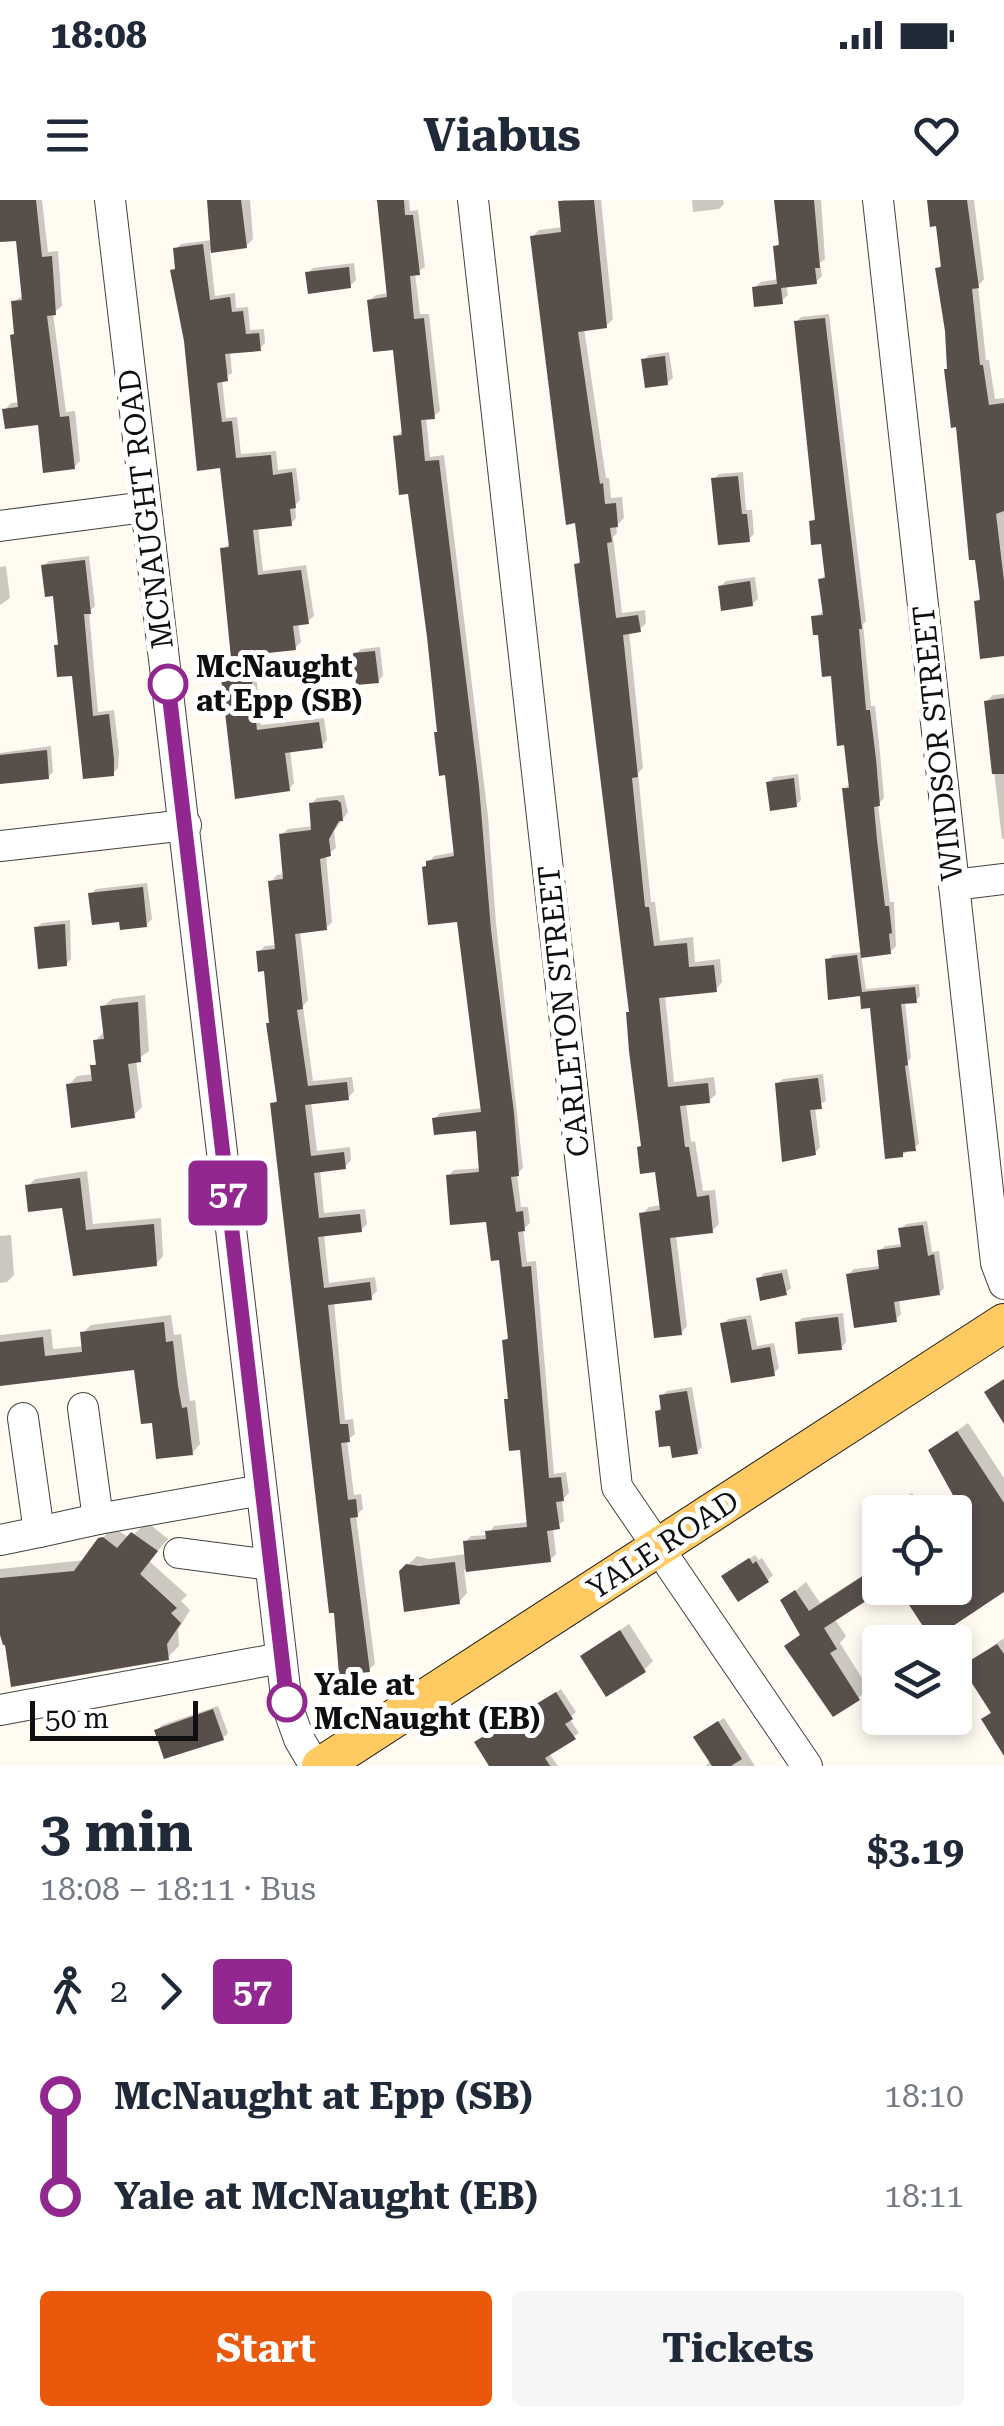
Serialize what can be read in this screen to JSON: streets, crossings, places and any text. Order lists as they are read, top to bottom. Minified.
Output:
{"streets":{"main road":["YALE ROAD"],"street":["MCNAUGHT ROAD","WINDSOR STREET","CARLETON STREET"]},"crossings":[["MCNAUGHT ROAD","YALE ROAD"],["CARLETON STREET","YALE ROAD"]],"places":["McNaught at Epp (SB)","Yale at McNaught (EB)"],"lines":["bus line 57"],"scale_bar":"50 m","page":{"status":"18:08","header":"Viabus","on_map":"57","scale":"50 m","heading":["3 min","18:08 – 18:11 · Bus","$3.19"],"legs":["2","57"],"list":[{"name":"McNaught at Epp (SB)","value":"18:10"},{"name":"Yale at McNaught (EB)","value":"18:11"}],"buttons":["Start","Tickets"]}}
